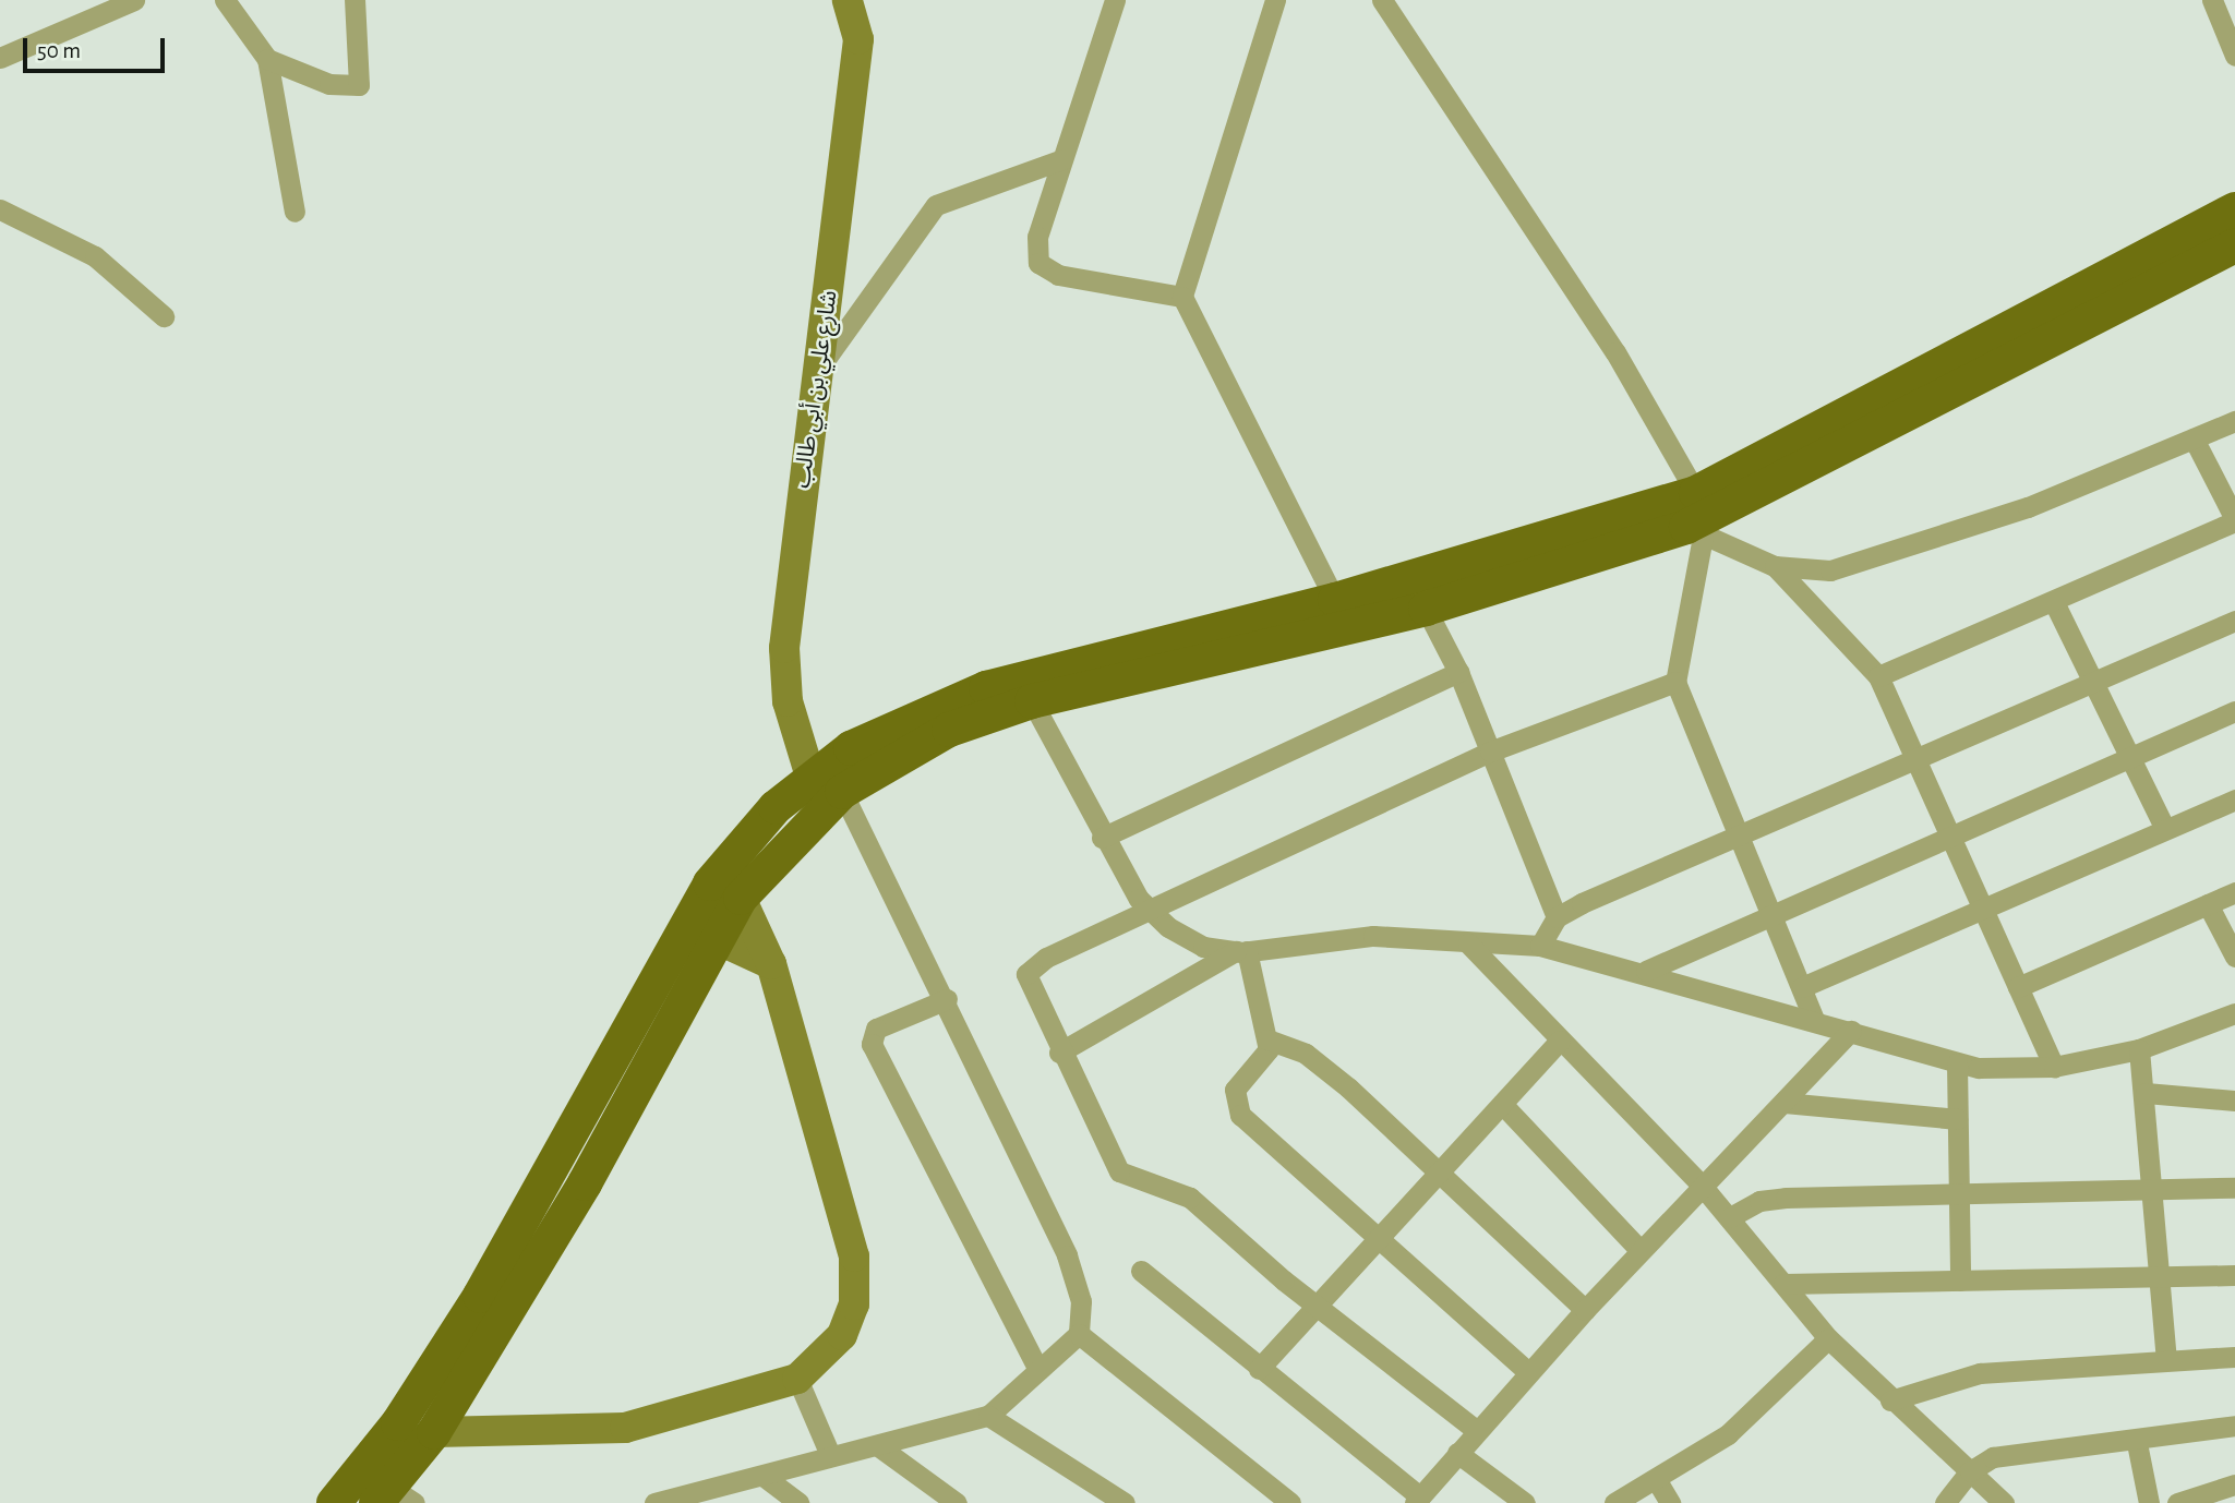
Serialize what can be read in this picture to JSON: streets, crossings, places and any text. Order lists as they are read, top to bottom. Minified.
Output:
{"streets":{"street":["شارع علي بن أبي طالب"]},"scale_bar":"50 m"}
